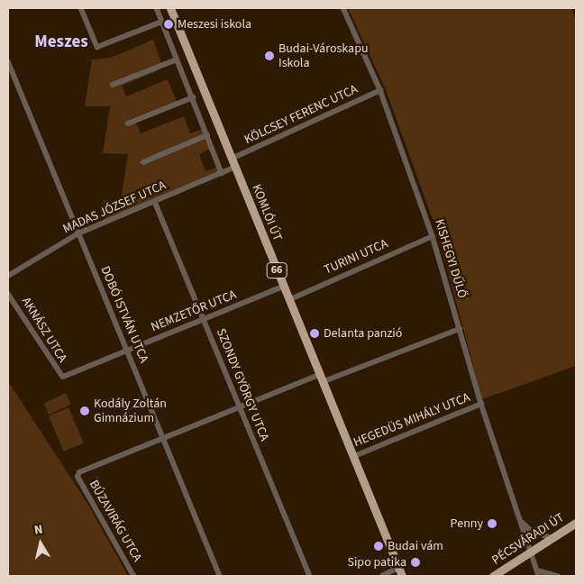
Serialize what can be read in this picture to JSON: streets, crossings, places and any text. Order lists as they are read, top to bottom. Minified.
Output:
{"streets":{"main road":["KOMLÓI ÚT","66","PÉCSVÁRADI ÚT"],"street":["KÖLCSEY FERENC UTCA","MADAS JÓZSEF UTCA","TURINI UTCA","KISHEGYI DŰLŐ","NEMZETŐR UTCA","DOBÓ ISTVÁN UTCA","AKNÁSZ UTCA","SZONDY GYÖRGY UTCA","HEGEDÜS MIHÁLY UTCA","BÚZAVIRÁG UTCA"]},"crossings":[["KÖLCSEY FERENC UTCA","KOMLÓI ÚT"],["KÖLCSEY FERENC UTCA","KISHEGYI DŰLŐ"],["MADAS JÓZSEF UTCA","KOMLÓI ÚT"],["MADAS JÓZSEF UTCA","DOBÓ ISTVÁN UTCA"],["MADAS JÓZSEF UTCA","SZONDY GYÖRGY UTCA"],["KOMLÓI ÚT","TURINI UTCA"],["KOMLÓI ÚT","NEMZETŐR UTCA"],["KOMLÓI ÚT","HEGEDÜS MIHÁLY UTCA"],["TURINI UTCA","KISHEGYI DŰLŐ"],["KISHEGYI DŰLŐ","HEGEDÜS MIHÁLY UTCA"],["KISHEGYI DŰLŐ","PÉCSVÁRADI ÚT"],["NEMZETŐR UTCA","DOBÓ ISTVÁN UTCA"],["NEMZETŐR UTCA","AKNÁSZ UTCA"],["NEMZETŐR UTCA","SZONDY GYÖRGY UTCA"],["DOBÓ ISTVÁN UTCA","BÚZAVIRÁG UTCA"]],"districts":["Meszes"],"places":["Meszesi iskola","Budai-Városkapu Iskola","Delanta panzió","Kodály Zoltán Gimnázium","Penny","Budai vám","Sipo patika"],"north":"top"}
